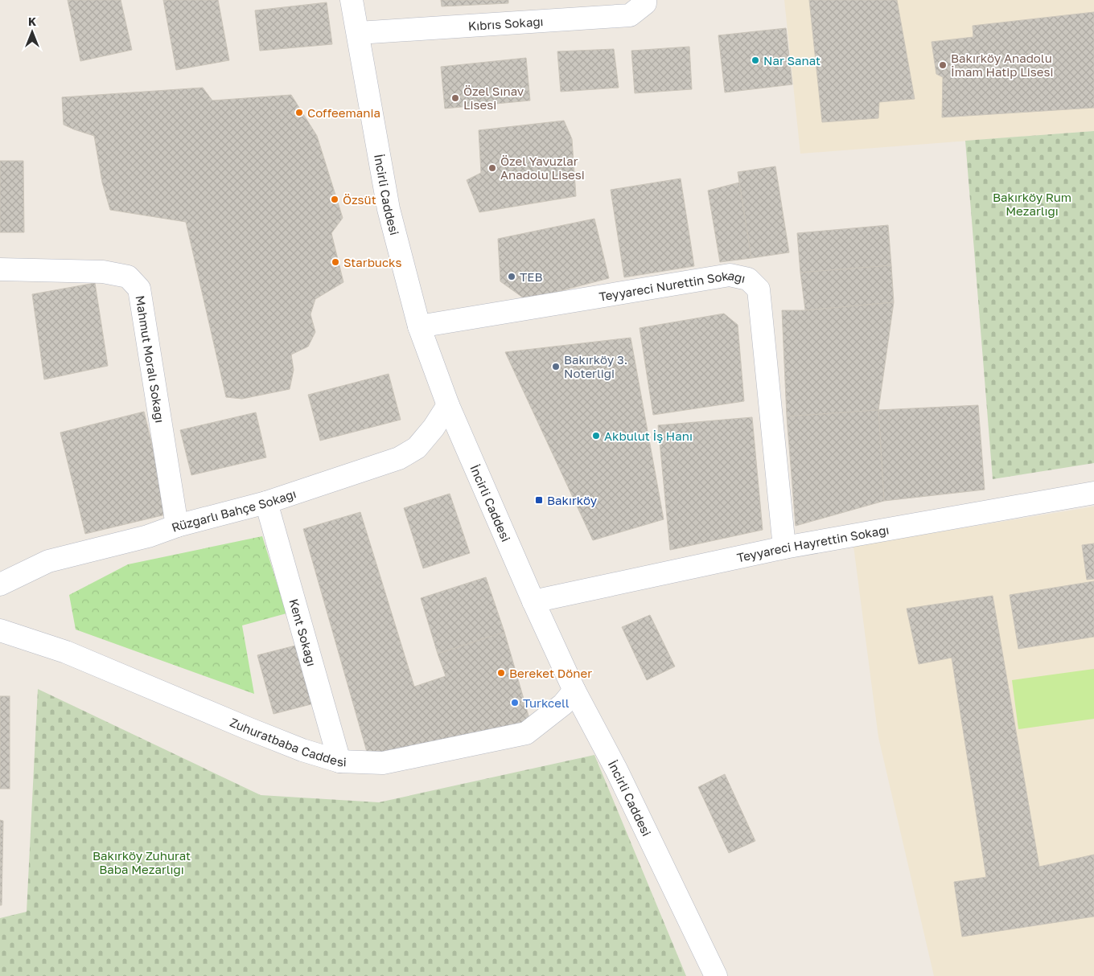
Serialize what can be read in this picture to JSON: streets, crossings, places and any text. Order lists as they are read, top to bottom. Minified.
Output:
{"streets":{"street":["Kıbrıs Sokağı","İncirli Caddesi","Teyyareci Nurettin Sokağı","Mahmut Moralı Sokağı","Rüzgarlı Bahçe Sokağı","Teyyareci Hayrettin Sokağı","Kent Sokağı","Zuhuratbaba Caddesi"]},"crossings":[["Kıbrıs Sokağı","İncirli Caddesi"],["İncirli Caddesi","Teyyareci Nurettin Sokağı"],["İncirli Caddesi","Rüzgarlı Bahçe Sokağı"],["İncirli Caddesi","Teyyareci Hayrettin Sokağı"],["İncirli Caddesi","Zuhuratbaba Caddesi"],["Teyyareci Nurettin Sokağı","Teyyareci Hayrettin Sokağı"],["Mahmut Moralı Sokağı","Rüzgarlı Bahçe Sokağı"],["Rüzgarlı Bahçe Sokağı","Kent Sokağı"],["Kent Sokağı","Zuhuratbaba Caddesi"]],"parks":["Bakırköy Rum Mezarlığı","Bakırköy Zuhurat Baba Mezarlığı"],"places":{"other":["Nar Sanat","Bakırköy Anadolu İmam Hatip Lisesi","Özel Sınav Lisesi","Coffeemania","Özel Yavuzlar Anadolu Lisesi","Özsüt","Starbucks","TEB","Bakırköy 3. Noterliği","Akbulut İş Hanı","Bereket Döner","Turkcell"],"transit":["Bakırköy"]},"north":"top"}
